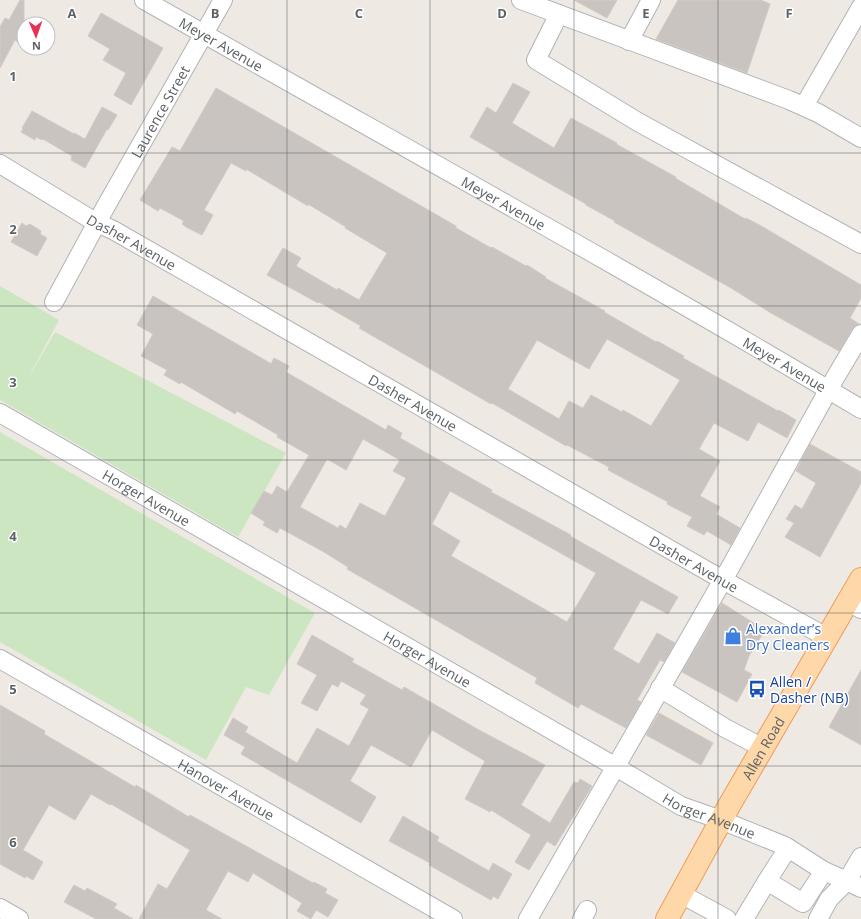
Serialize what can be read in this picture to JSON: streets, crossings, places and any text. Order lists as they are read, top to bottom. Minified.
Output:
{"streets":{"main road":["Allen Road"],"street":["Meyer Avenue","Laurence Street","Dasher Avenue","Horger Avenue","Hanover Avenue"]},"crossings":[["Meyer Avenue","Laurence Street"],["Laurence Street","Dasher Avenue"],["Dasher Avenue","Allen Road"],["Horger Avenue","Allen Road"]],"places":{"shop":["Alexander’s Dry Cleaners"],"bus stop":["Allen / Dasher (NB)"]},"north":"bottom","grid":{"columns":["A","B","C","D","E","F"],"rows":["1","2","3","4","5","6"]}}
